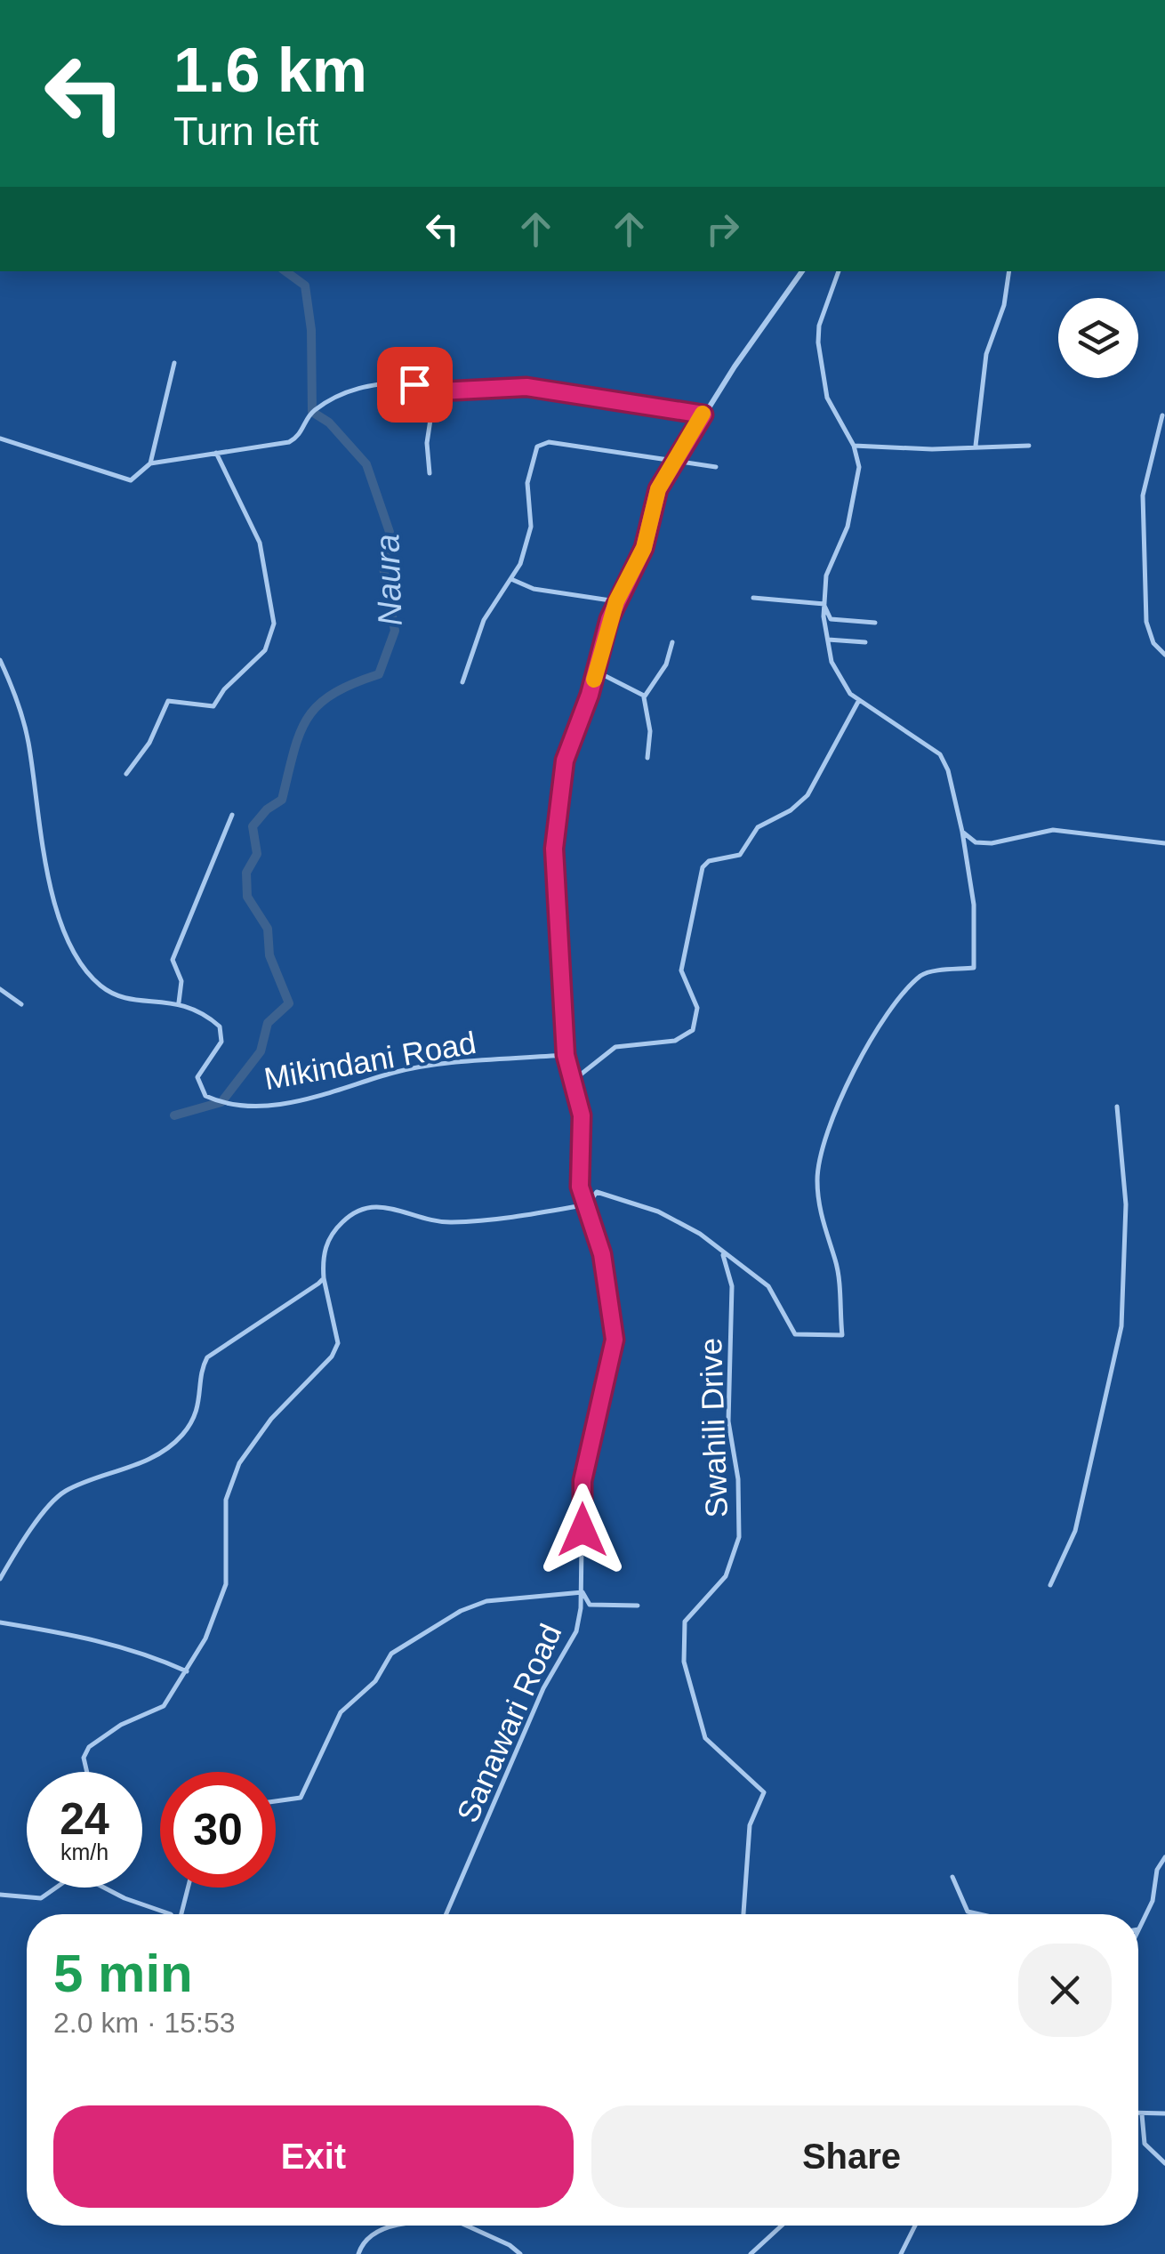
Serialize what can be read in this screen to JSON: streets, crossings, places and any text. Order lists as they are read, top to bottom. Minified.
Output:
{"streets":{"street":["Mikindani Road","Swahili Drive","Sanawari Road"]},"crossings":[["Mikindani Road","Sanawari Road"]],"water":["Naura"],"page":{"turn":["1.6 km","Turn left"],"speed":"24 km/h","limit":"30","heading":["5 min","2.0 km · 15:53"],"buttons":["Exit","Share"]}}
